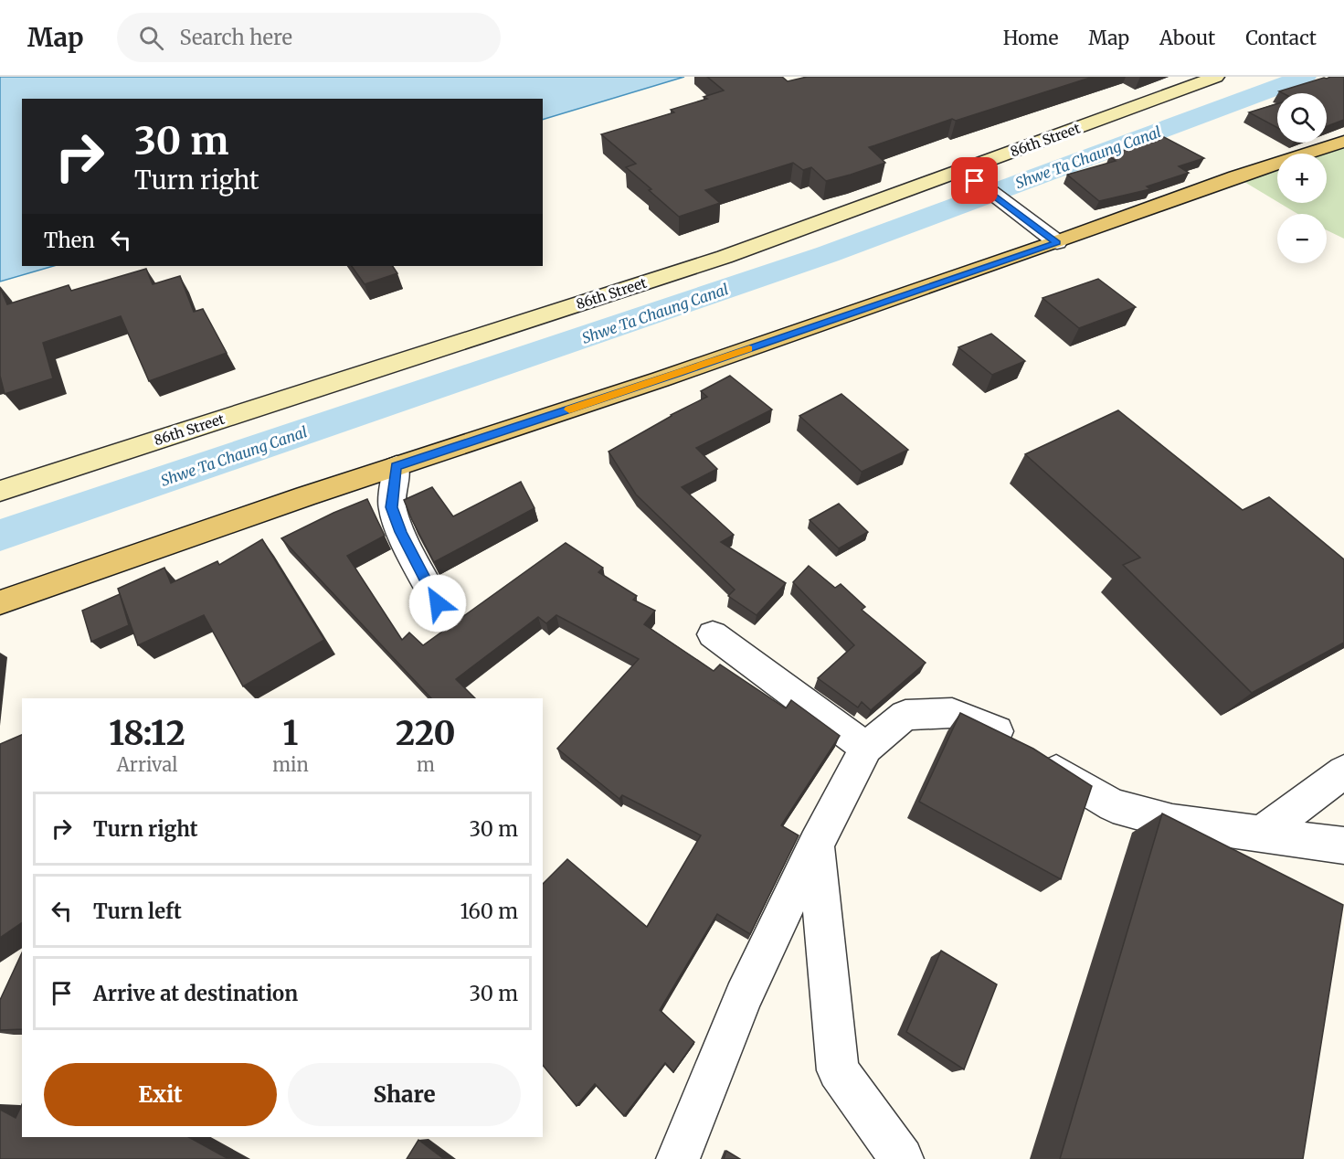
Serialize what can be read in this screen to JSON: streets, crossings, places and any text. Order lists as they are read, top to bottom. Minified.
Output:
{"streets":{"main road":["86th Street"]},"water":["Shwe Ta Chaung Canal"],"page":{"header":"Map","search":"Search here","nav":["Home","Map","About","Contact"],"map_buttons":["+","−"],"turn":["30 m","Turn right"],"then":"Then","eta":["18:12","Arrival","1","min","220","m"],"list":[{"name":"Turn right","value":"30 m"},{"name":"Turn left","value":"160 m"},{"name":"Arrive at destination","value":"30 m"}],"buttons":["Exit","Share"]}}
